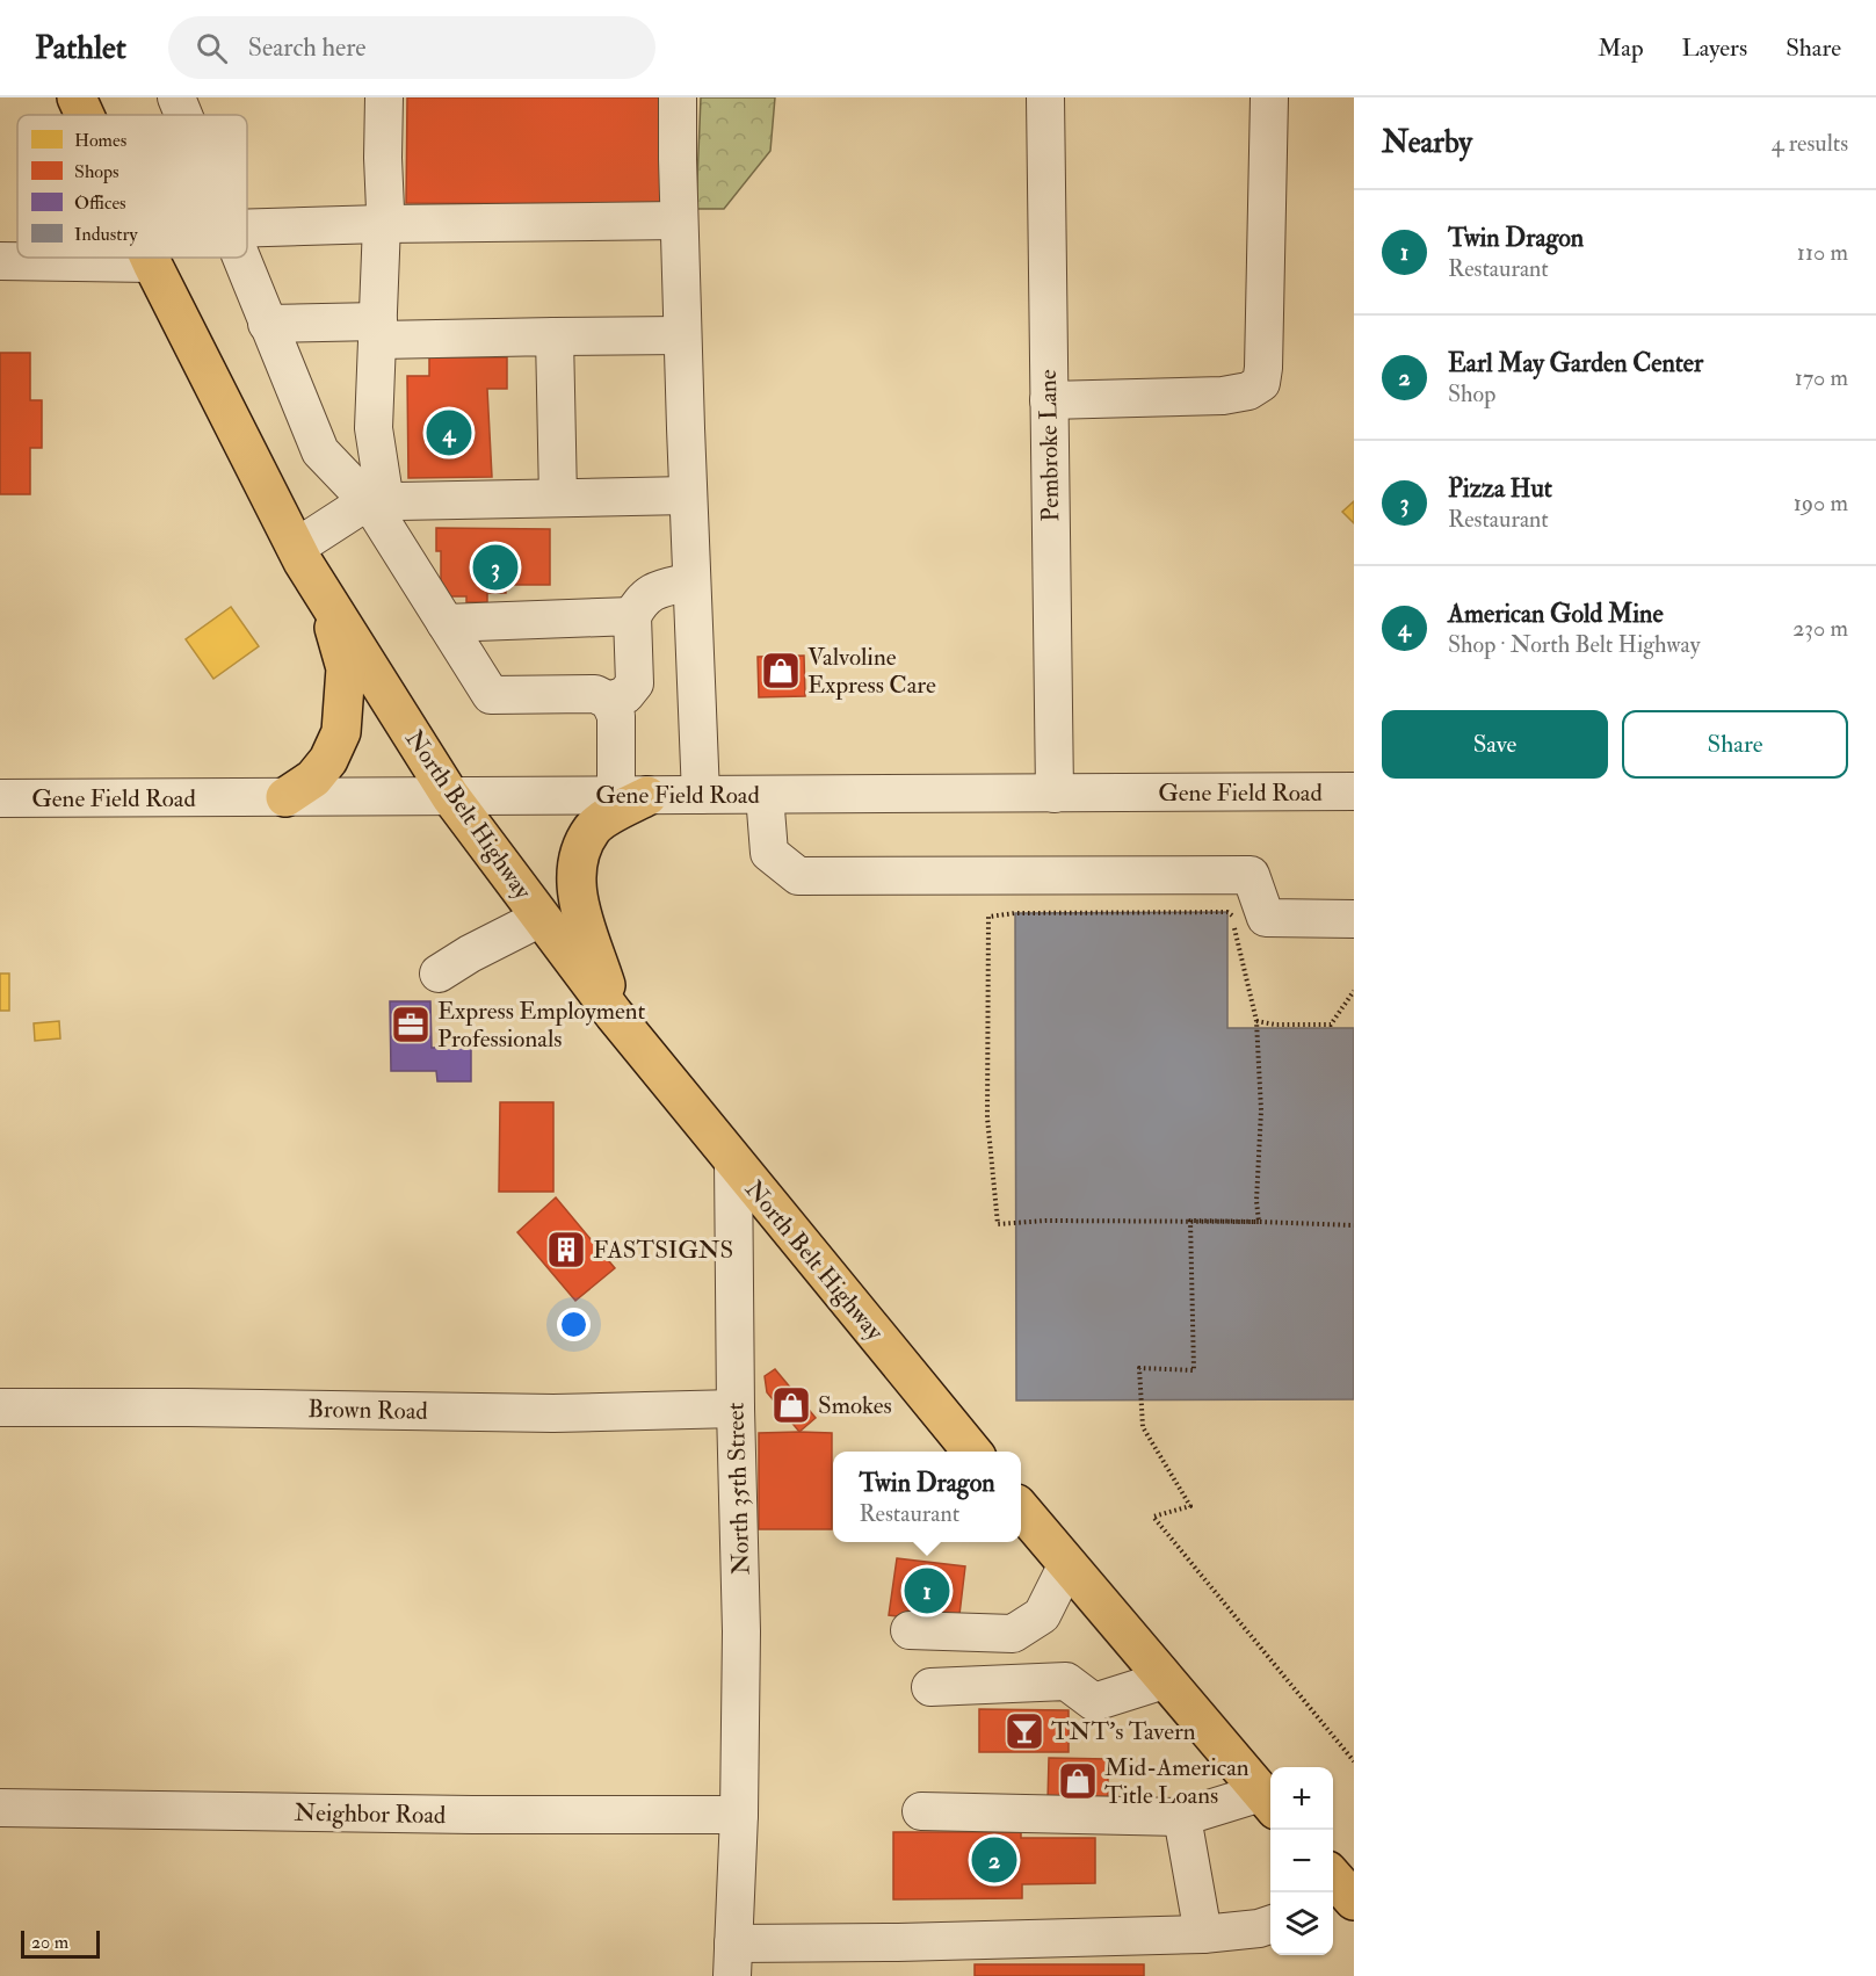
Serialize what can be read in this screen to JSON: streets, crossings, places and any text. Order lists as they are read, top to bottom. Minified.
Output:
{"streets":{"main road":["North Belt Highway"],"street":["Pembroke Lane","Gene Field Road","Brown Road","North 35th Street","Neighbor Road"]},"crossings":[["Pembroke Lane","Gene Field Road"],["Gene Field Road","North Belt Highway"],["North Belt Highway","North 35th Street"],["Brown Road","North 35th Street"],["North 35th Street","Neighbor Road"]],"places":{"shop":["Valvoline Express Care","Smokes","Mid-American Title Loans"],"office":["Express Employment Professionals"],"building":["FASTSIGNS"],"bar":["TNT's Tavern"]},"legend":["Homes","Shops","Offices","Industry"],"scale_bar":"20 m","page":{"header":"Pathlet","search":"Search here","nav":["Map","Layers","Share"],"heading":["Nearby","4 results"],"list":[{"mark":"1","name":"Twin Dragon","note":"Restaurant","value":"110 m"},{"mark":"2","name":"Earl May Garden Center","note":"Shop","value":"170 m"},{"mark":"3","name":"Pizza Hut","note":"Restaurant","value":"190 m"},{"mark":"4","name":"American Gold Mine","note":"Shop · North Belt Highway","value":"230 m"}],"pins":["4","3","1","2"],"buttons":["Save","Share"],"popup":["Twin Dragon","Restaurant"],"map_buttons":["+","−"],"scale":"20 m"}}
